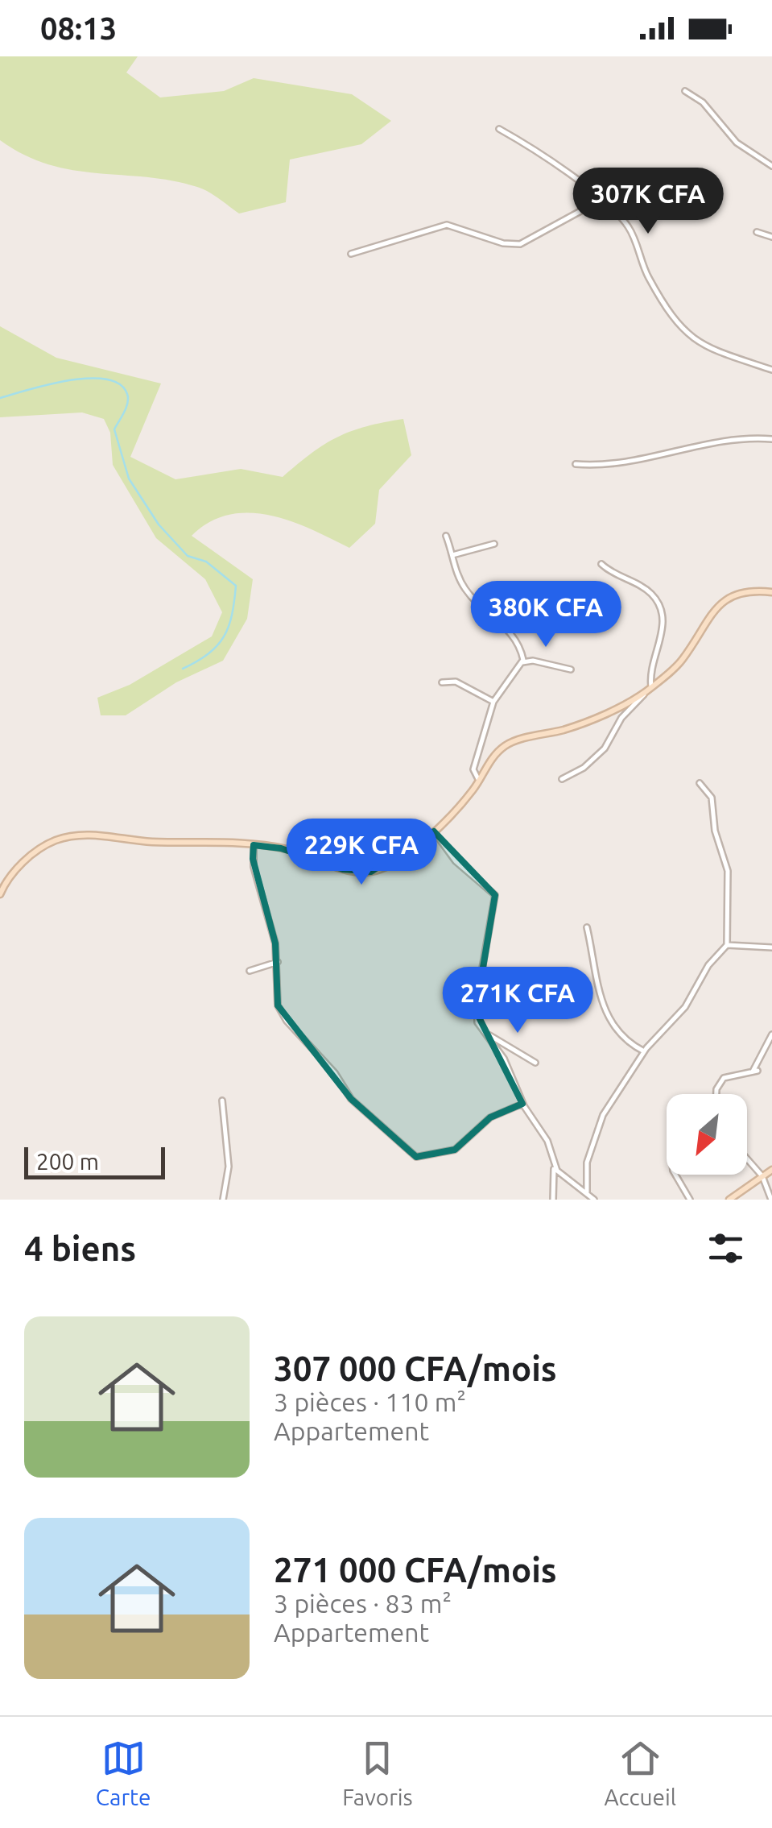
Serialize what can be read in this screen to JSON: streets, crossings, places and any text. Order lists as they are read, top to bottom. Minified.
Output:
{"scale_bar":"200 m","north":"bottom left","page":{"status":"08:13","price":["307K CFA","380K CFA","229K CFA","271K CFA"],"scale":"200 m","heading":"4 biens","list":[{"name":"307 000 CFA/mois","note":"3 pièces · 110 m² · Appartement"},{"name":"271 000 CFA/mois","note":"3 pièces · 83 m² · Appartement"}],"tabs":["Carte","Favoris","Accueil"]}}
